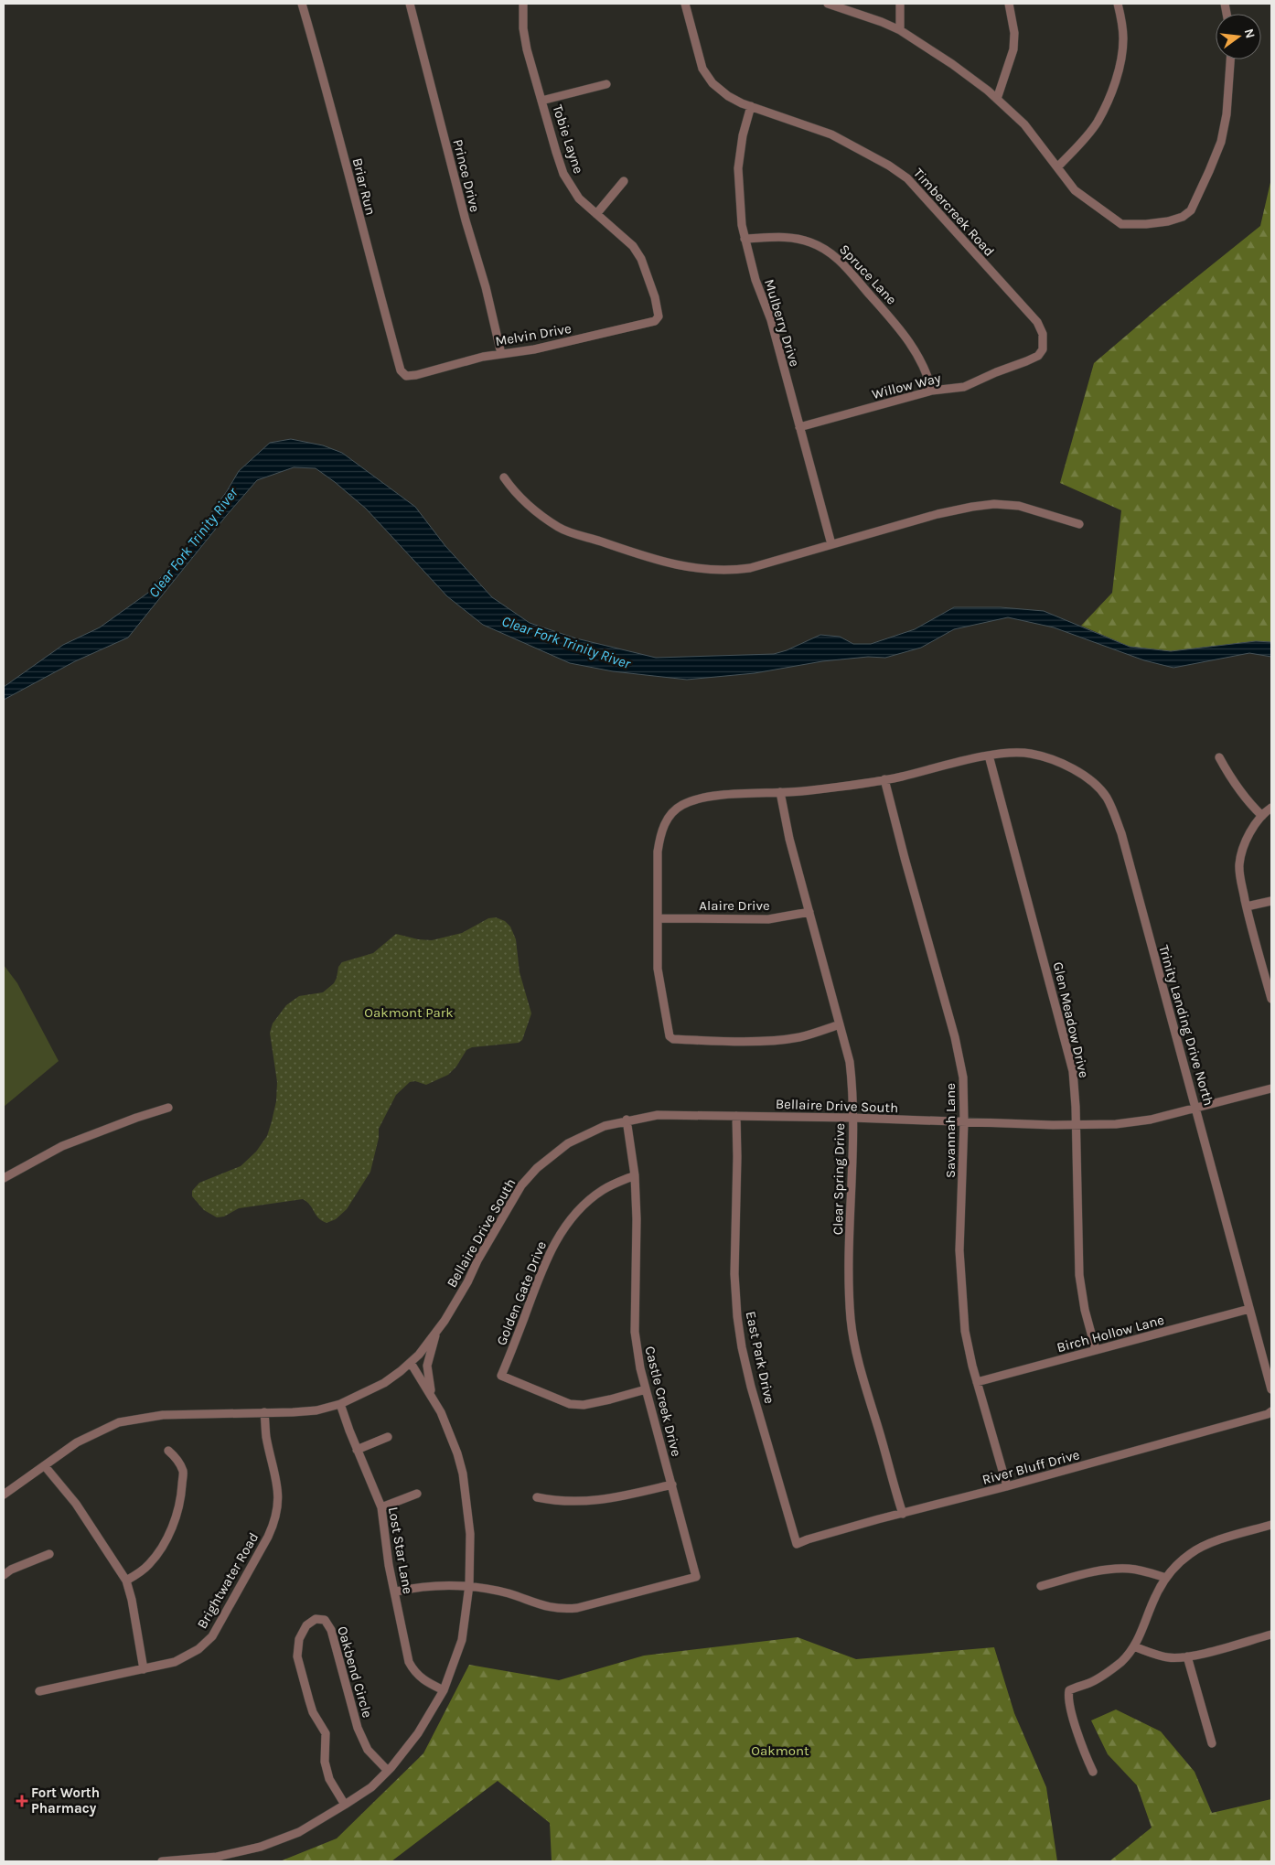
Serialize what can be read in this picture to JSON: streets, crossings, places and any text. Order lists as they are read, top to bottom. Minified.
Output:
{"streets":{"street":["Tobie Layne","Prince Drive","Briar Run","Timbercreek Road","Spruce Lane","Mulberry Drive","Melvin Drive","Willow Way","Alaire Drive","Glen Meadow Drive","Trinity Landing Drive North","Bellaire Drive South","Savannah Lane","Clear Spring Drive","Golden Gate Drive","Birch Hollow Lane","East Park Drive","Castle Creek Drive","River Bluff Drive","Lost Star Lane","Brightwater Road","Oakbend Circle"]},"crossings":[["Tobie Layne","Melvin Drive"],["Prince Drive","Melvin Drive"],["Briar Run","Melvin Drive"],["Timbercreek Road","Mulberry Drive"],["Timbercreek Road","Willow Way"],["Spruce Lane","Mulberry Drive"],["Spruce Lane","Willow Way"],["Mulberry Drive","Willow Way"],["Alaire Drive","Trinity Landing Drive North"],["Alaire Drive","Clear Spring Drive"],["Glen Meadow Drive","Trinity Landing Drive North"],["Glen Meadow Drive","Bellaire Drive South"],["Glen Meadow Drive","Birch Hollow Lane"],["Trinity Landing Drive North","Bellaire Drive South"],["Trinity Landing Drive North","Savannah Lane"],["Trinity Landing Drive North","Clear Spring Drive"],["Trinity Landing Drive North","Birch Hollow Lane"],["Bellaire Drive South","Savannah Lane"],["Bellaire Drive South","Clear Spring Drive"],["Bellaire Drive South","East Park Drive"],["Bellaire Drive South","Castle Creek Drive"],["Bellaire Drive South","Lost Star Lane"],["Bellaire Drive South","Brightwater Road"],["Savannah Lane","Birch Hollow Lane"],["Savannah Lane","River Bluff Drive"],["Clear Spring Drive","River Bluff Drive"],["Golden Gate Drive","Castle Creek Drive"],["East Park Drive","River Bluff Drive"]],"water":["Clear Fork Trinity River"],"parks":["Oakmont Park","Oakmont"],"places":{"health":["Fort Worth Pharmacy"]},"north":"right"}
